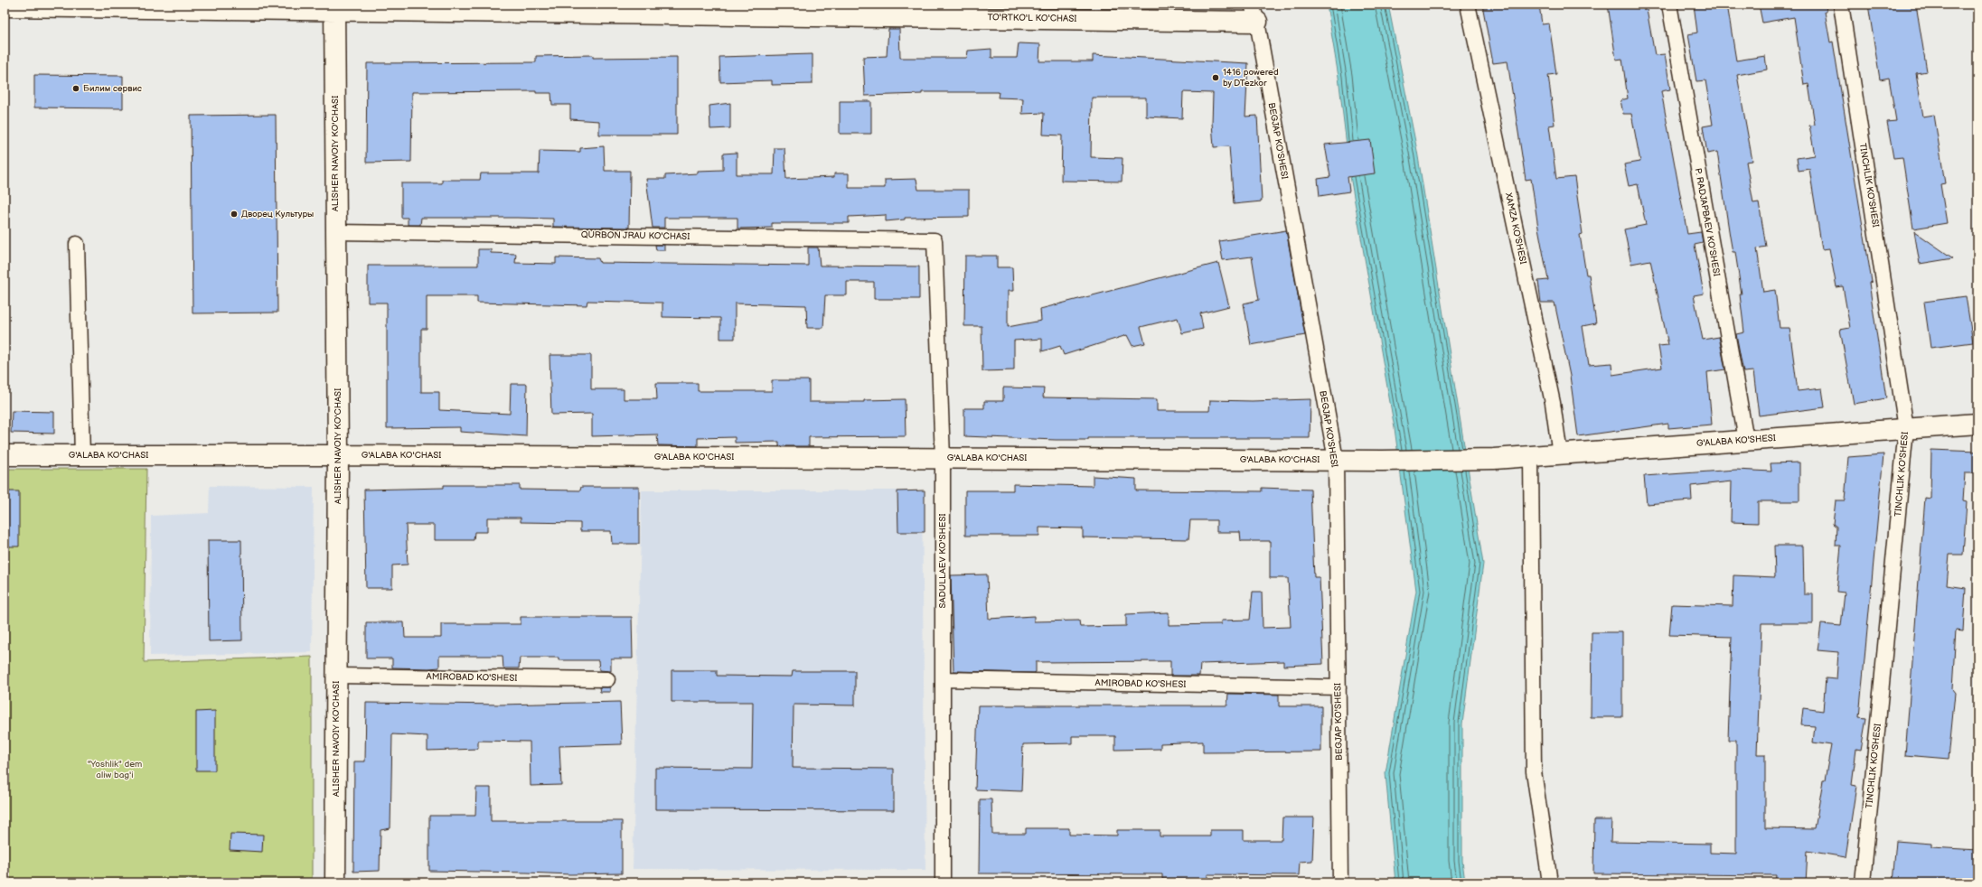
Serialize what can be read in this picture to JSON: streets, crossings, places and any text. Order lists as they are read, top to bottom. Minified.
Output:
{"streets":{"street":["TO'RTKO'L KO'CHASI","BEGJAP KO'SHESI","ALISHER NAVOIY KO'CHASI","TINCHLIK KO'SHESI","P. RADJAPBAEV KO'SHESI","XAMZA KO'SHESI","QURBON JRAU KO'CHASI","G'ALABA KO'SHESI","G'ALABA KO'CHASI","SADULLAEV KO'SHESI","AMIROBAD KO'SHESI"]},"crossings":[["TO'RTKO'L KO'CHASI","BEGJAP KO'SHESI"],["TO'RTKO'L KO'CHASI","ALISHER NAVOIY KO'CHASI"],["BEGJAP KO'SHESI","G'ALABA KO'CHASI"],["BEGJAP KO'SHESI","AMIROBAD KO'SHESI"],["ALISHER NAVOIY KO'CHASI","QURBON JRAU KO'CHASI"],["ALISHER NAVOIY KO'CHASI","G'ALABA KO'CHASI"],["ALISHER NAVOIY KO'CHASI","AMIROBAD KO'SHESI"],["TINCHLIK KO'SHESI","G'ALABA KO'SHESI"],["P. RADJAPBAEV KO'SHESI","G'ALABA KO'SHESI"],["XAMZA KO'SHESI","G'ALABA KO'SHESI"],["QURBON JRAU KO'CHASI","SADULLAEV KO'SHESI"],["G'ALABA KO'SHESI","G'ALABA KO'CHASI"],["G'ALABA KO'CHASI","SADULLAEV KO'SHESI"],["SADULLAEV KO'SHESI","AMIROBAD KO'SHESI"]],"parks":["\"Yoshlik\" dem aliw bag'i"],"places":["1416 powered by DTezkor","Билим сервис","Дворец Культуры"]}
